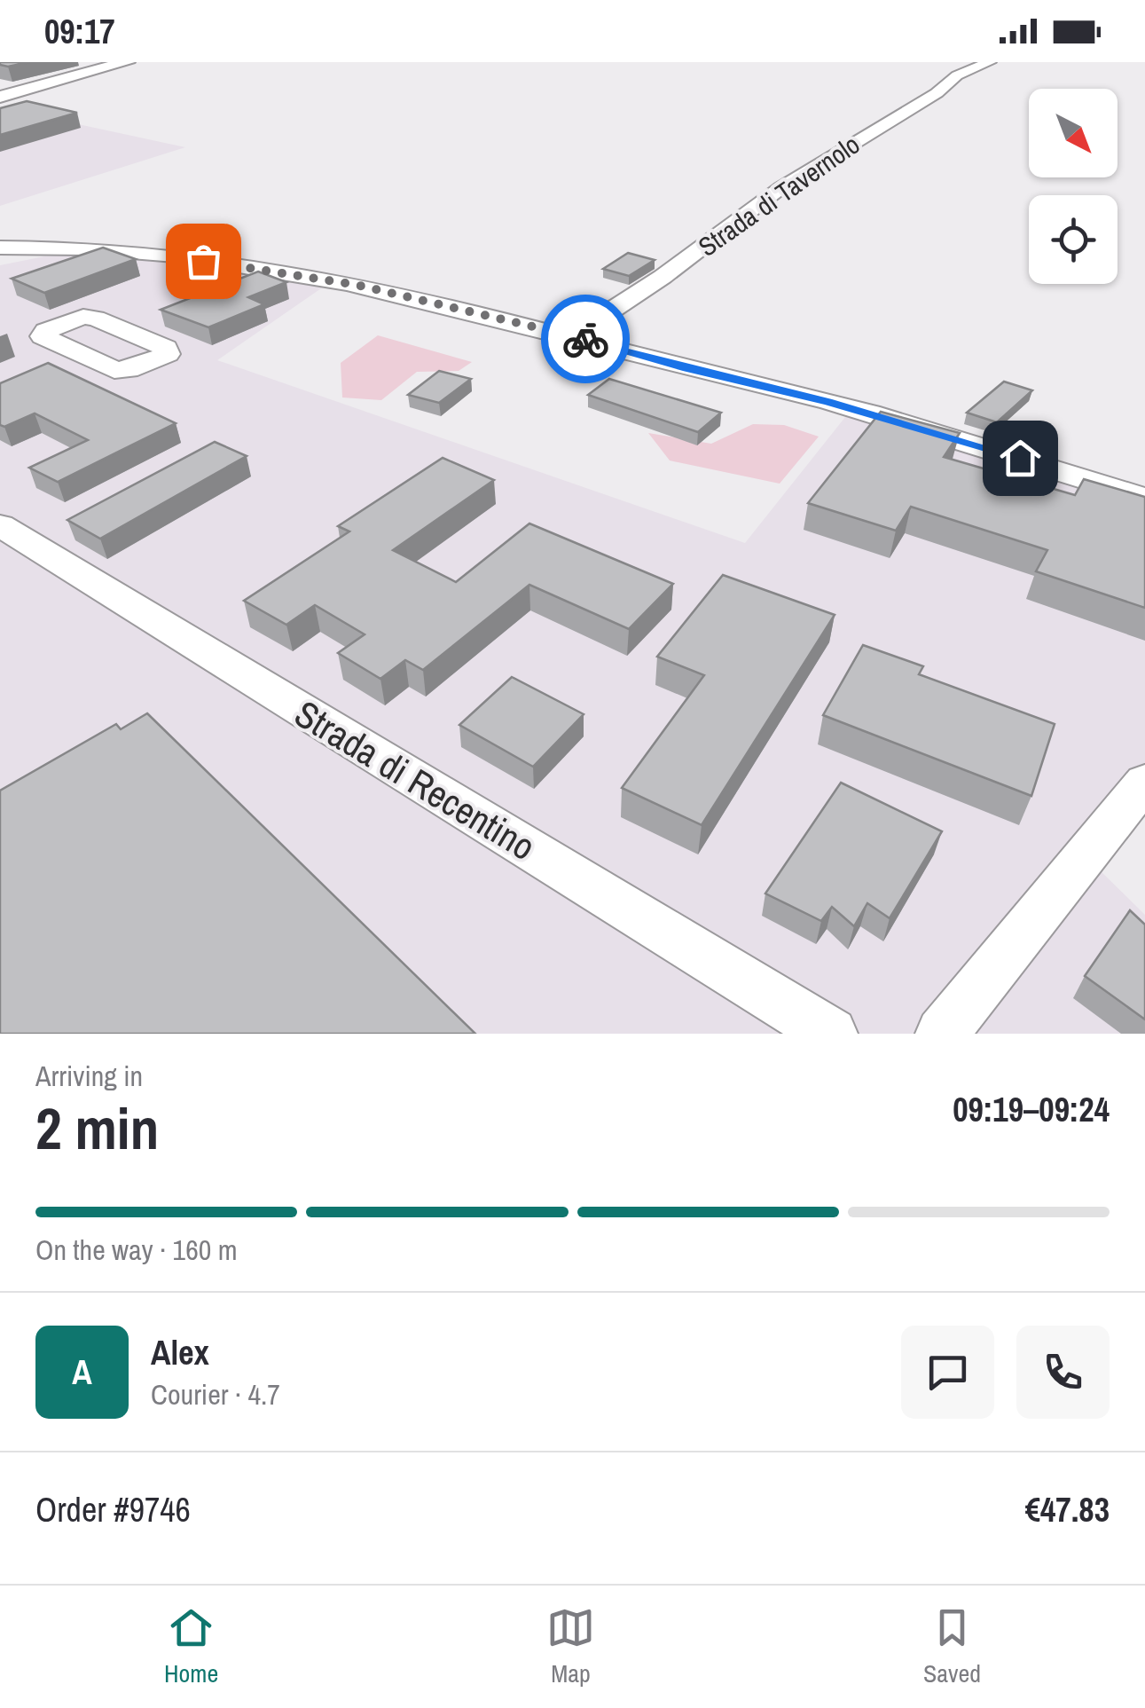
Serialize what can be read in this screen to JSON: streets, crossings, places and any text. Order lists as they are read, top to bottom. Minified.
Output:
{"streets":{"street":["Strada di Tavernolo","Strada di Recentino"]},"north":"bottom right","page":{"status":"09:17","heading":["2 min","Arriving in","09:19–09:24"],"panel":["Alex","Courier · 4.7","Order #9746","€47.83"],"bar":"On the way · 160 m","round":"A","tabs":["Home","Map","Saved"]}}
